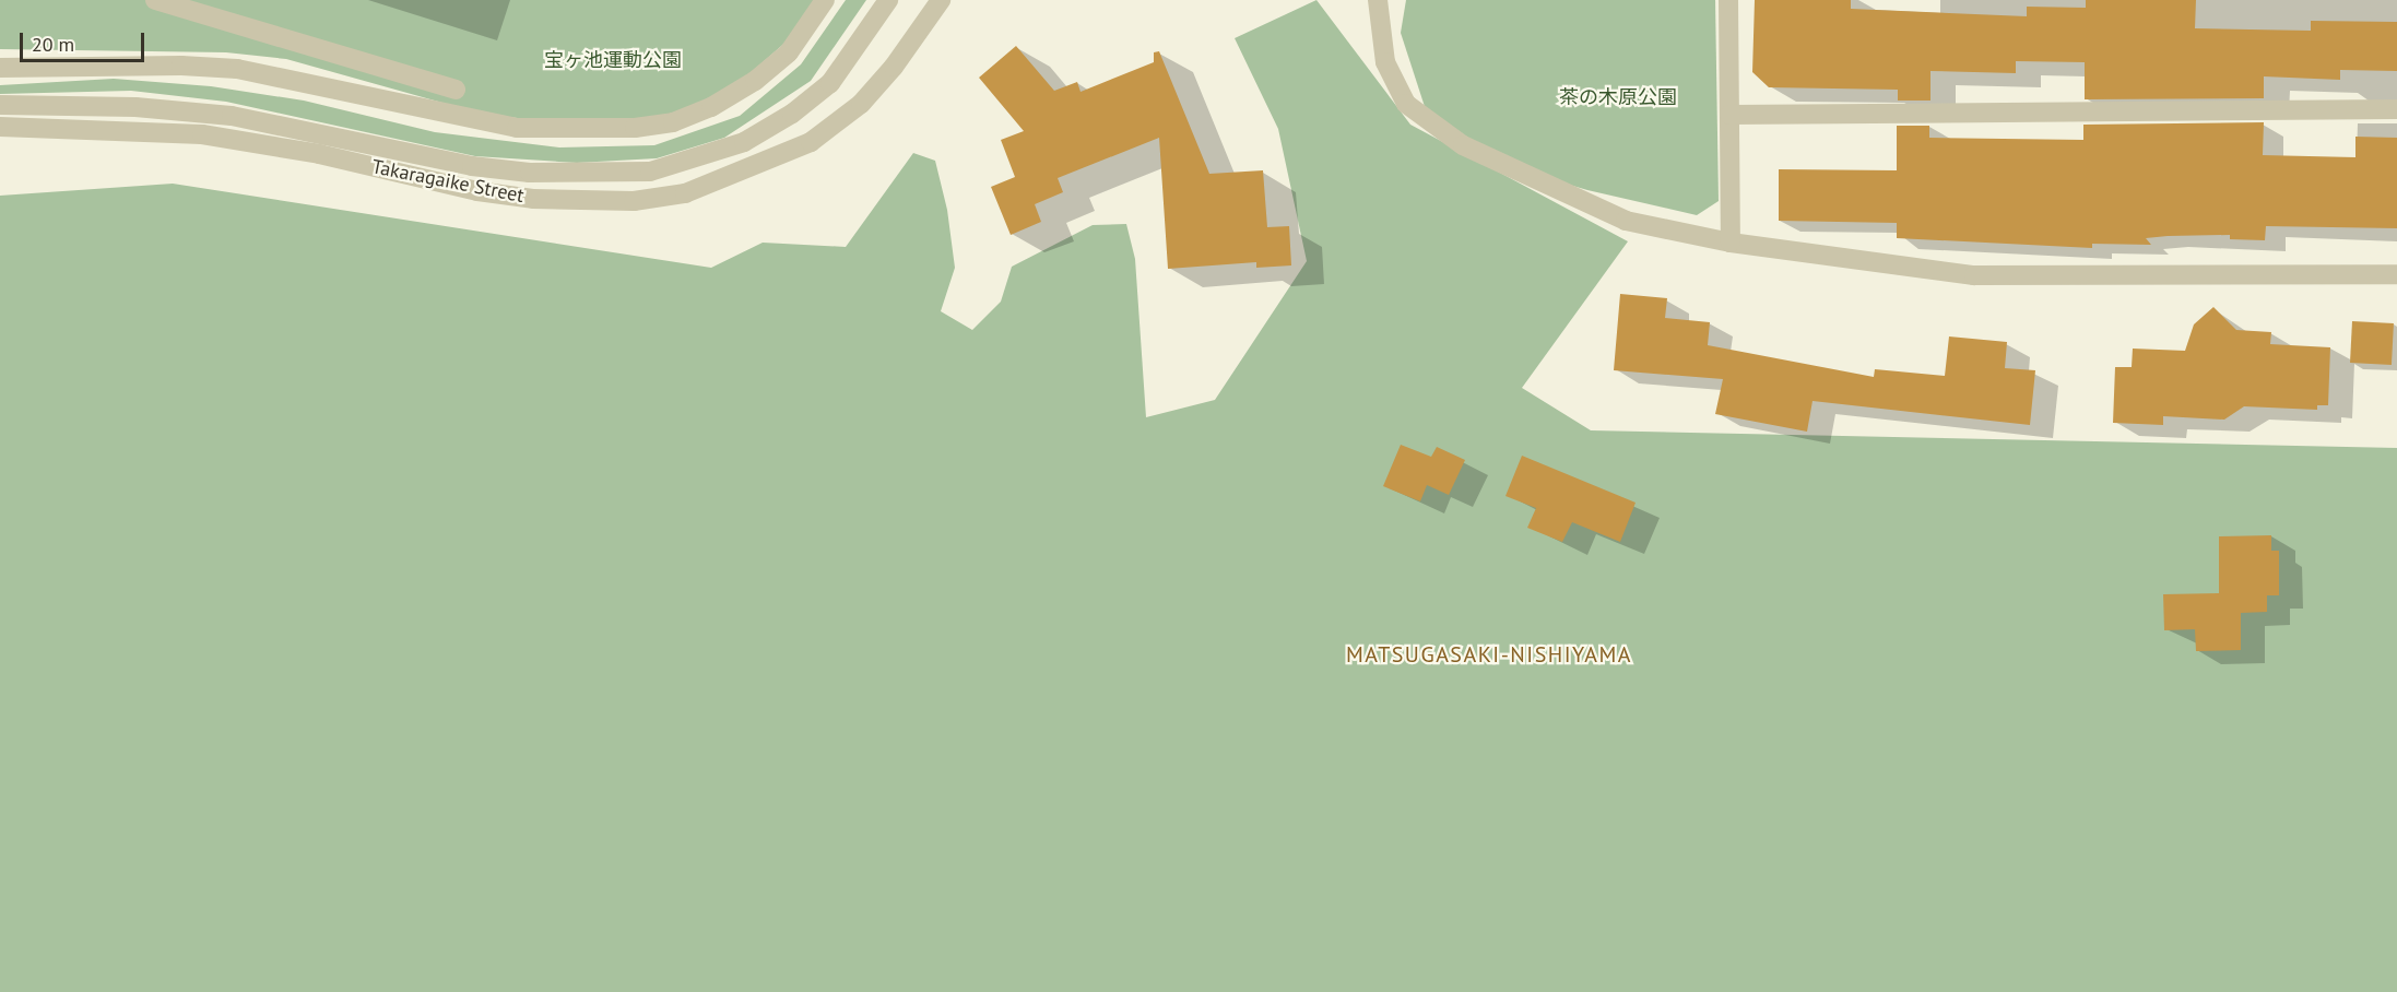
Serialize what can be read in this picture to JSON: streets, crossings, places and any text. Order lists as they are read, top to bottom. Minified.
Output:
{"streets":{"street":["Takaragaike Street"]},"districts":["MATSUGASAKI-NISHIYAMA"],"parks":["宝ヶ池運動公園","茶の木原公園"],"scale_bar":"20 m"}
